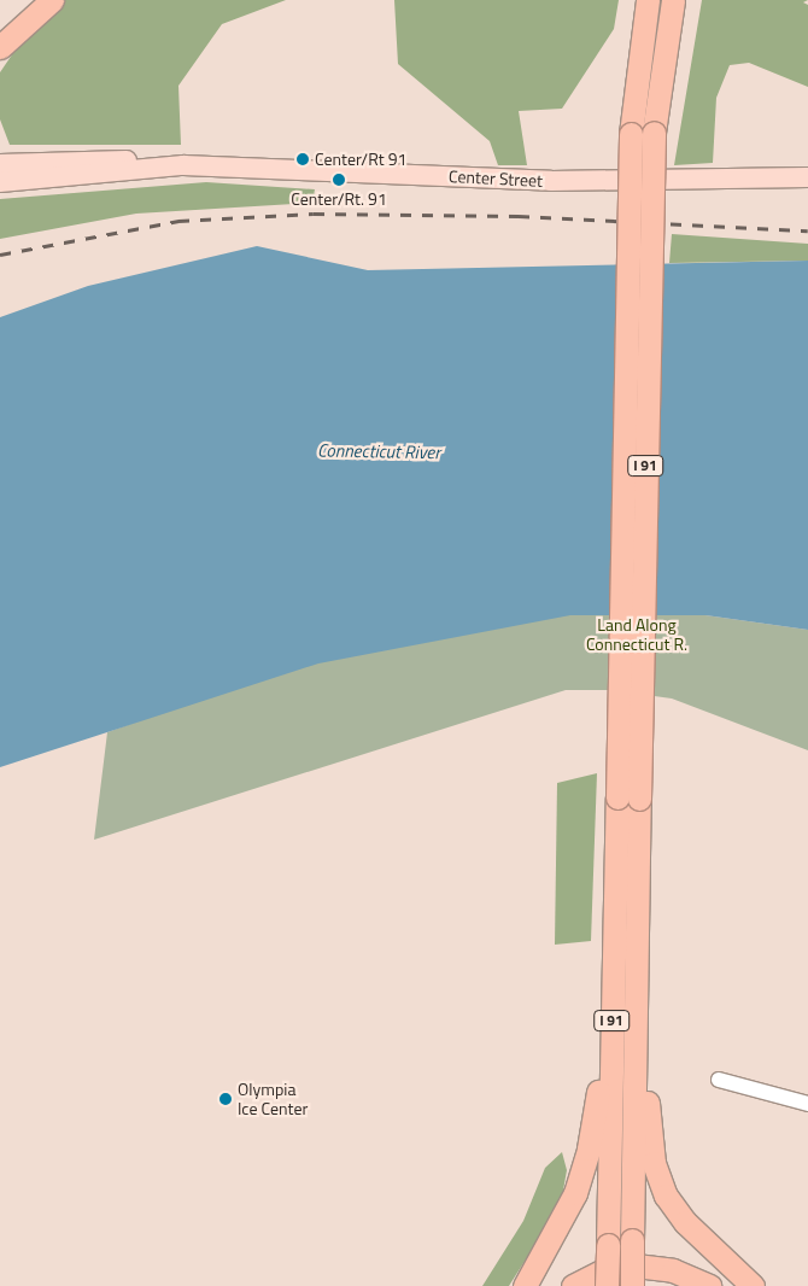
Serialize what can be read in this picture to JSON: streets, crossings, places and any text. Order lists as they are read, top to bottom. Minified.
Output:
{"streets":{"highway":["I 91"],"main road":["Center Street"]},"water":["Connecticut River"],"parks":["Land Along Connecticut R."],"places":["Center/Rt 91","Center/Rt. 91","Olympia Ice Center"]}
